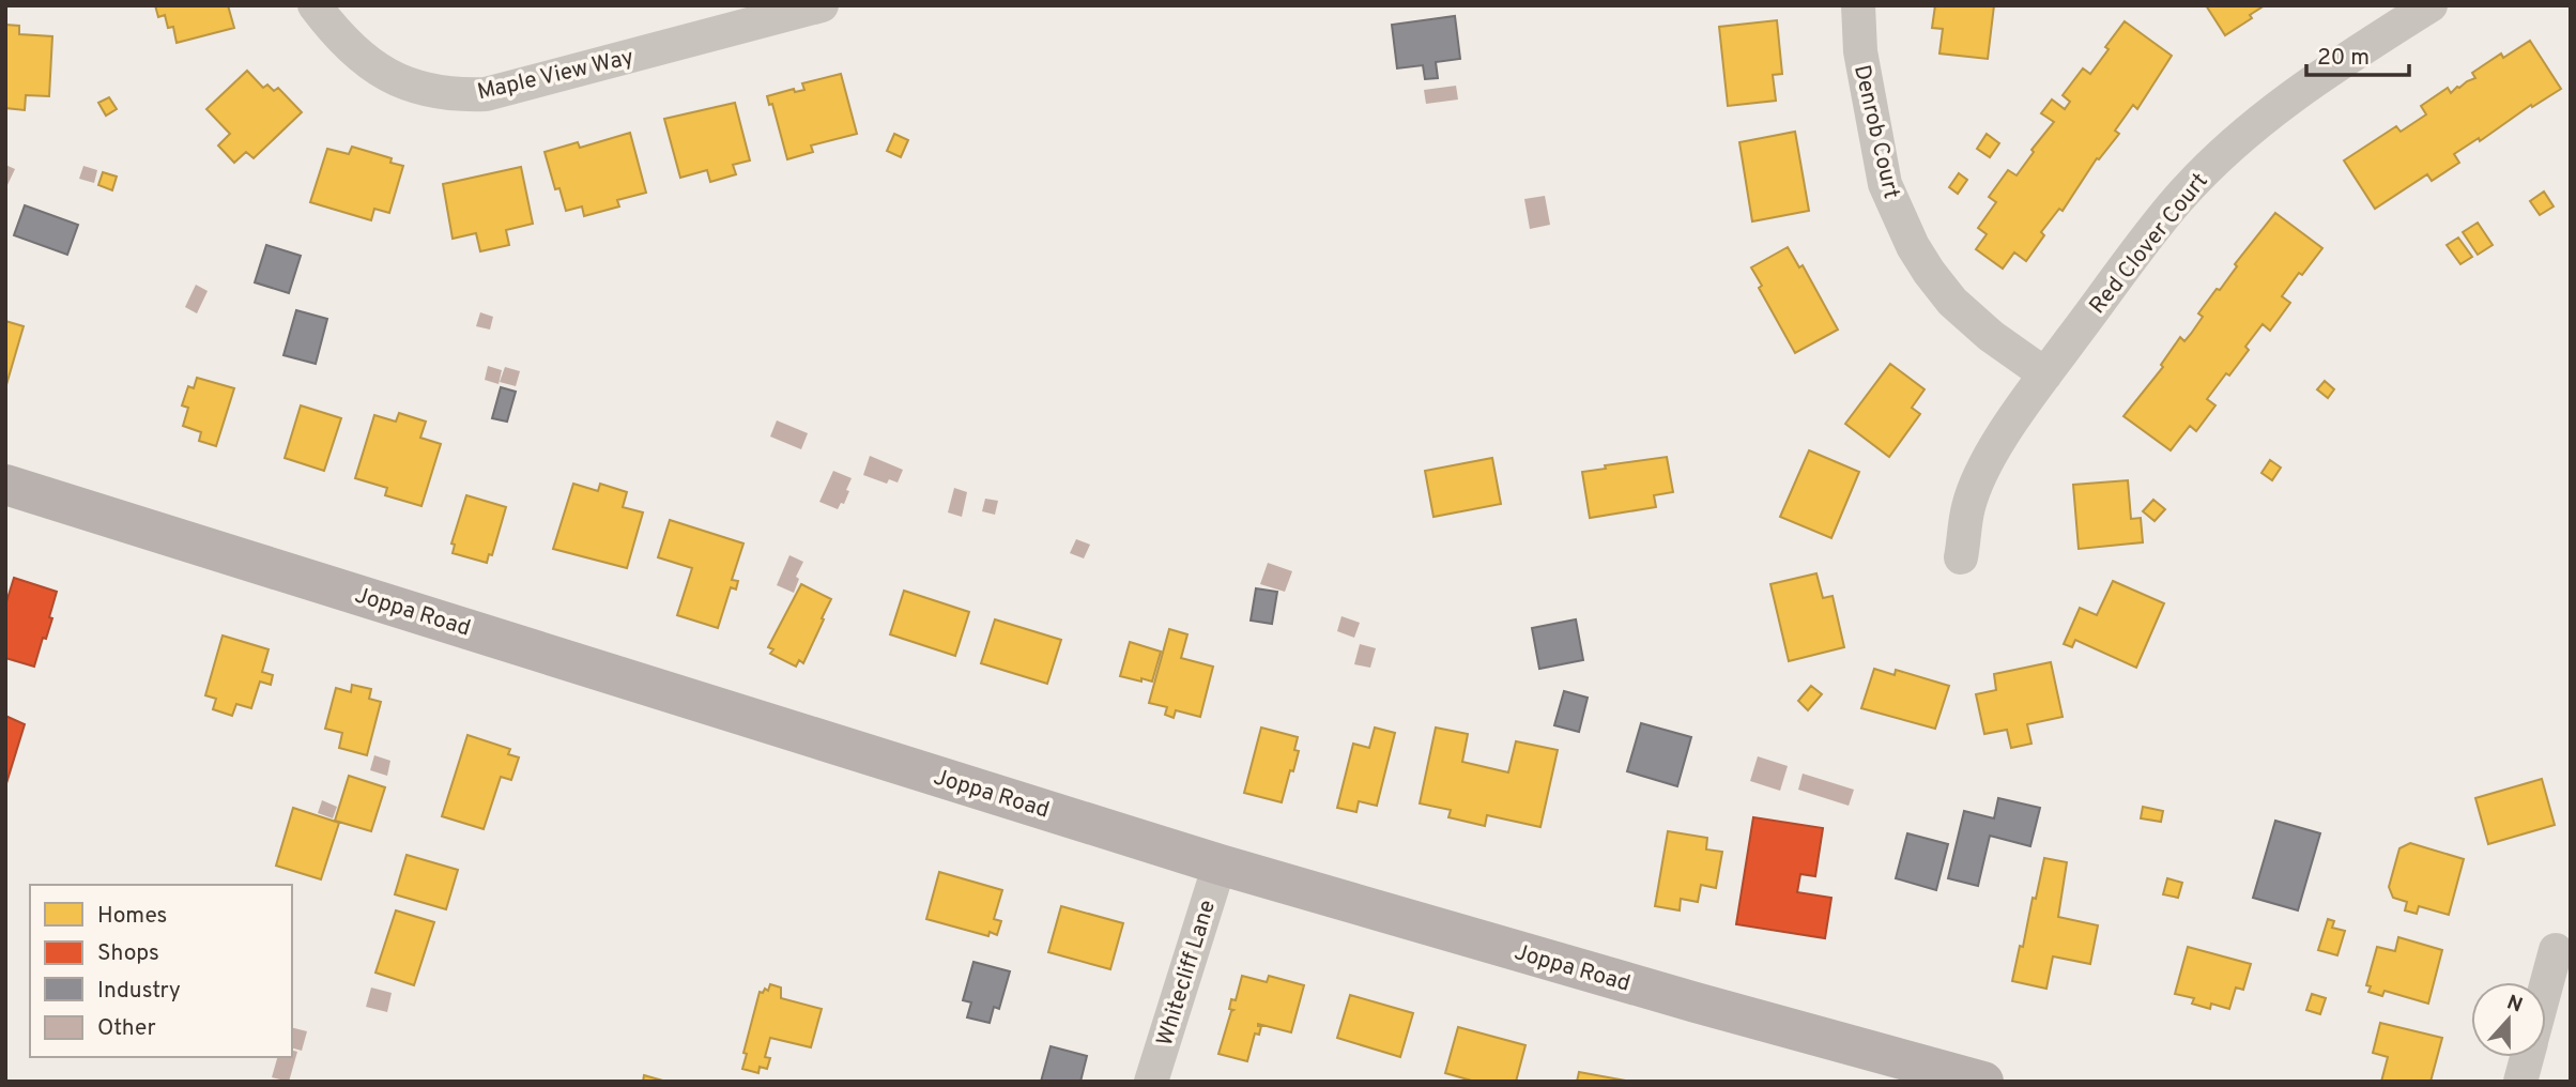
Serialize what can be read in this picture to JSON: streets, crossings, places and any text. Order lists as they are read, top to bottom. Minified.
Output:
{"streets":{"main road":["Joppa Road"],"street":["Maple View Way","Denrob Court","Red Clover Court","Whitecliff Lane"]},"crossings":[["Denrob Court","Red Clover Court"],["Joppa Road","Whitecliff Lane"]],"legend":["Homes","Shops","Industry","Other"],"scale_bar":"20 m","north":"top"}
